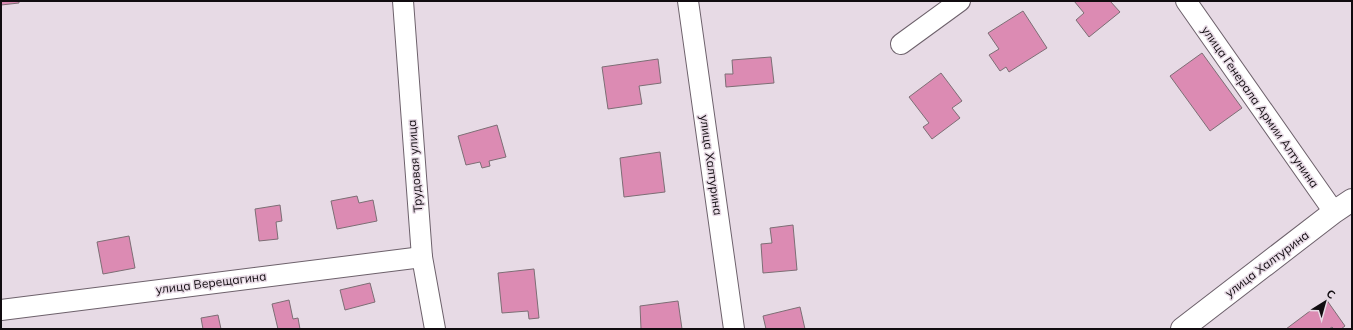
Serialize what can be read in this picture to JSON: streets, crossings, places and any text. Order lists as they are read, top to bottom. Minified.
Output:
{"streets":{"main road":["улица Халтурина"],"street":["улица Генерала Армии Алтунина","Трудовая улица","улица Верещагина"]},"crossings":[["улица Генерала Армии Алтунина","улица Халтурина"],["Трудовая улица","улица Верещагина"]],"north":"top right"}
